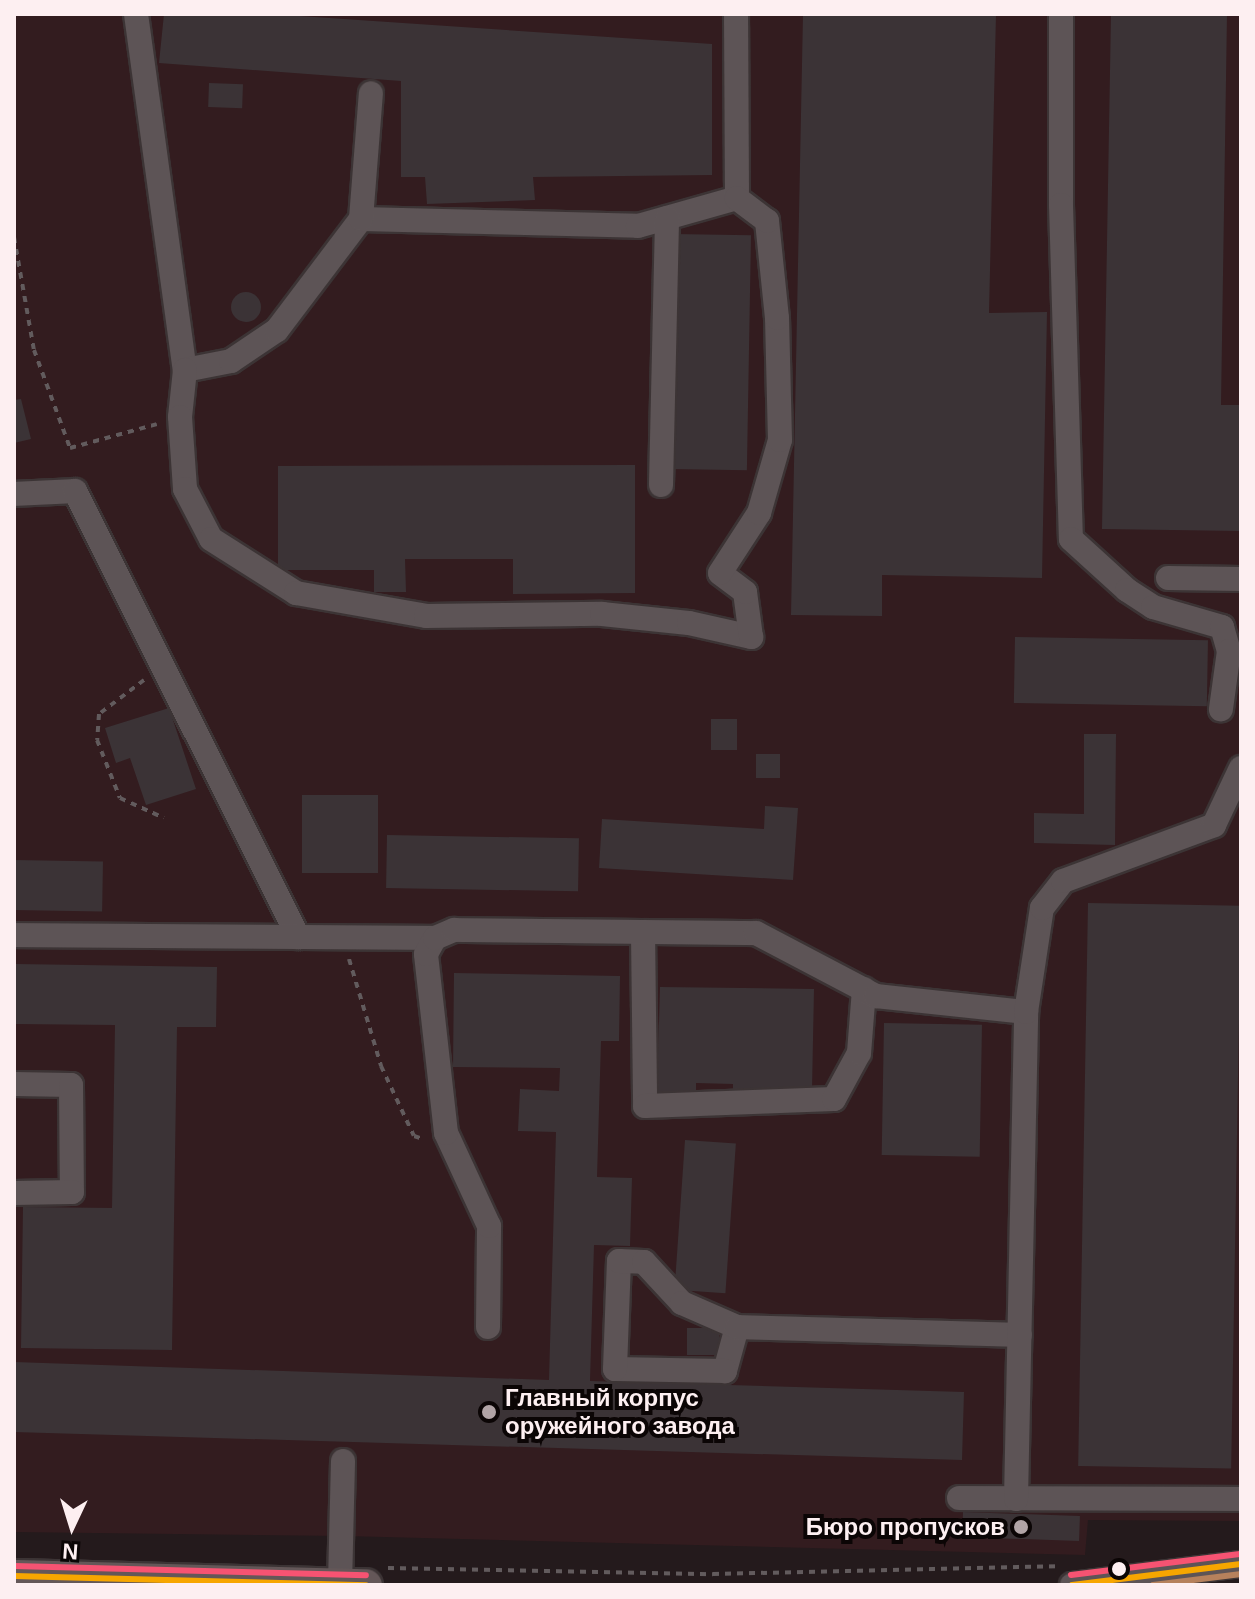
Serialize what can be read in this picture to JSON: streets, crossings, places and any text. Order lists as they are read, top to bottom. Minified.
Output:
{"places":["Главный корпус оружейного завода","Бюро пропусков"],"north":"bottom"}
